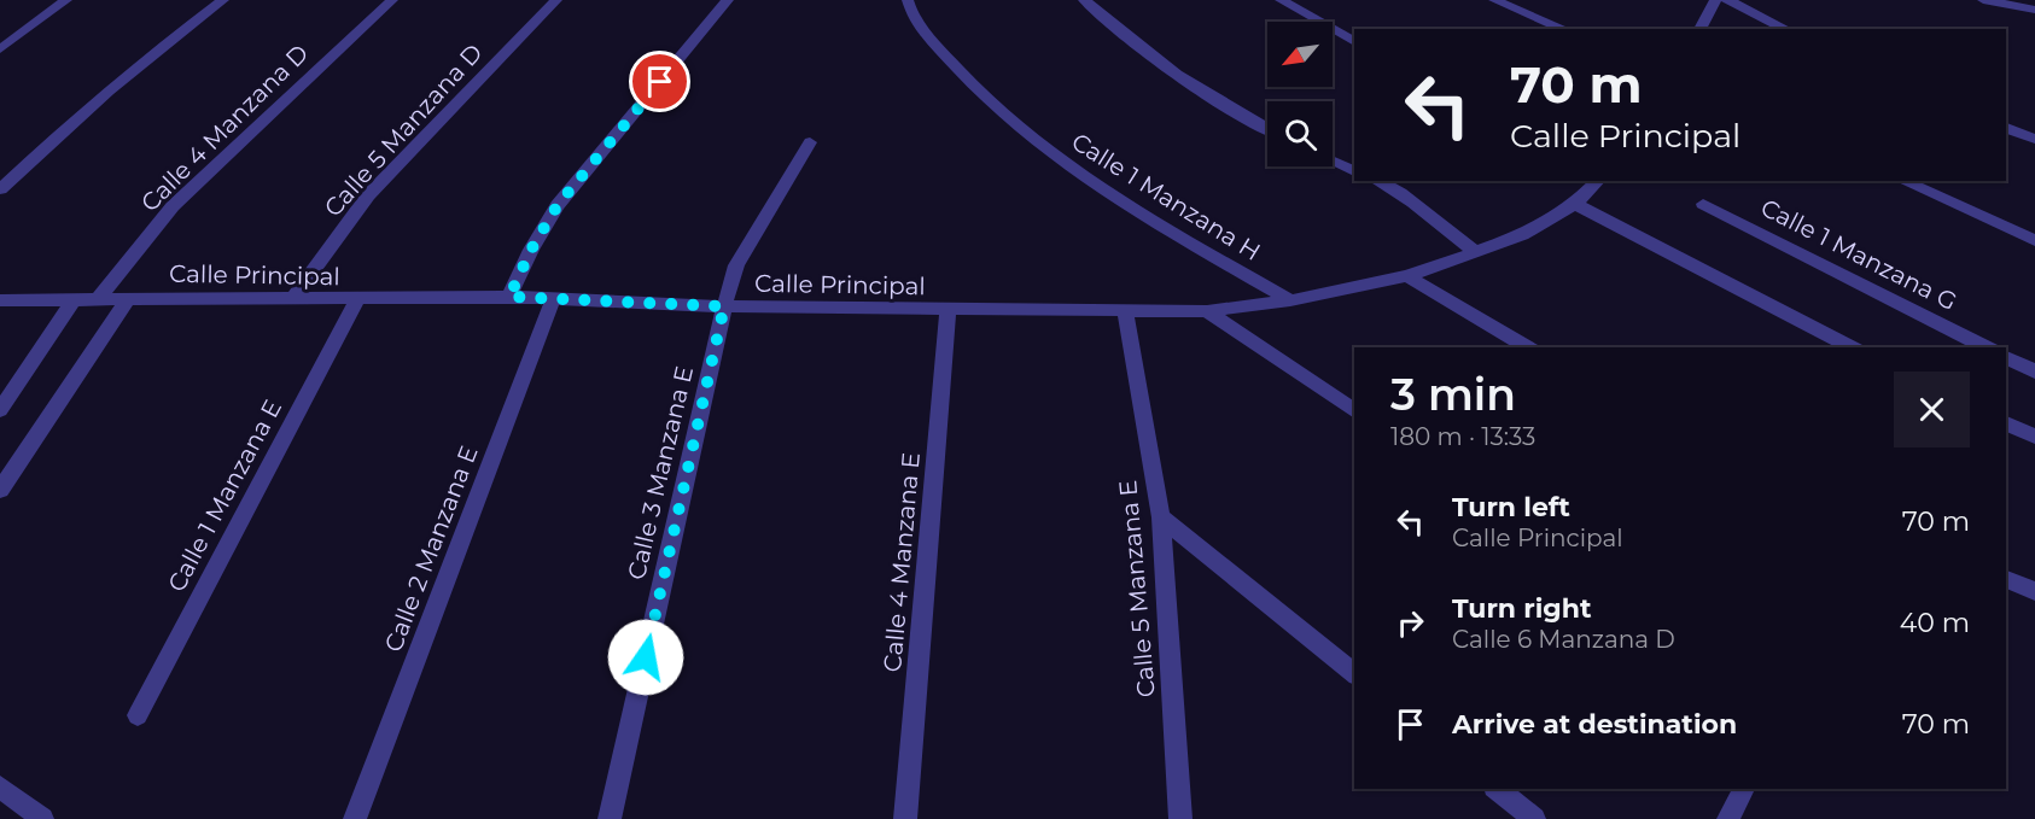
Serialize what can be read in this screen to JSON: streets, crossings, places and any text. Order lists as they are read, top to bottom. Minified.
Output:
{"streets":{"street":["Calle 4 Manzana D","Calle 5 Manzana D","Calle 1 Manzana H","Calle 1 Manzana G","Calle Principal","Calle 3 Manzana E","Calle 1 Manzana E","Calle 2 Manzana E","Calle 4 Manzana E","Calle 5 Manzana E"]},"crossings":[["Calle 4 Manzana D","Calle Principal"],["Calle 5 Manzana D","Calle Principal"],["Calle 1 Manzana H","Calle Principal"],["Calle Principal","Calle 3 Manzana E"],["Calle Principal","Calle 1 Manzana E"],["Calle Principal","Calle 2 Manzana E"],["Calle Principal","Calle 4 Manzana E"],["Calle Principal","Calle 5 Manzana E"]],"north":"bottom left","page":{"turn":["70 m","Calle Principal"],"heading":["3 min","180 m · 13:33"],"list":[{"name":"Turn left","note":"Calle Principal","value":"70 m"},{"name":"Turn right","note":"Calle 6 Manzana D","value":"40 m"},{"name":"Arrive at destination","value":"70 m"}]}}
